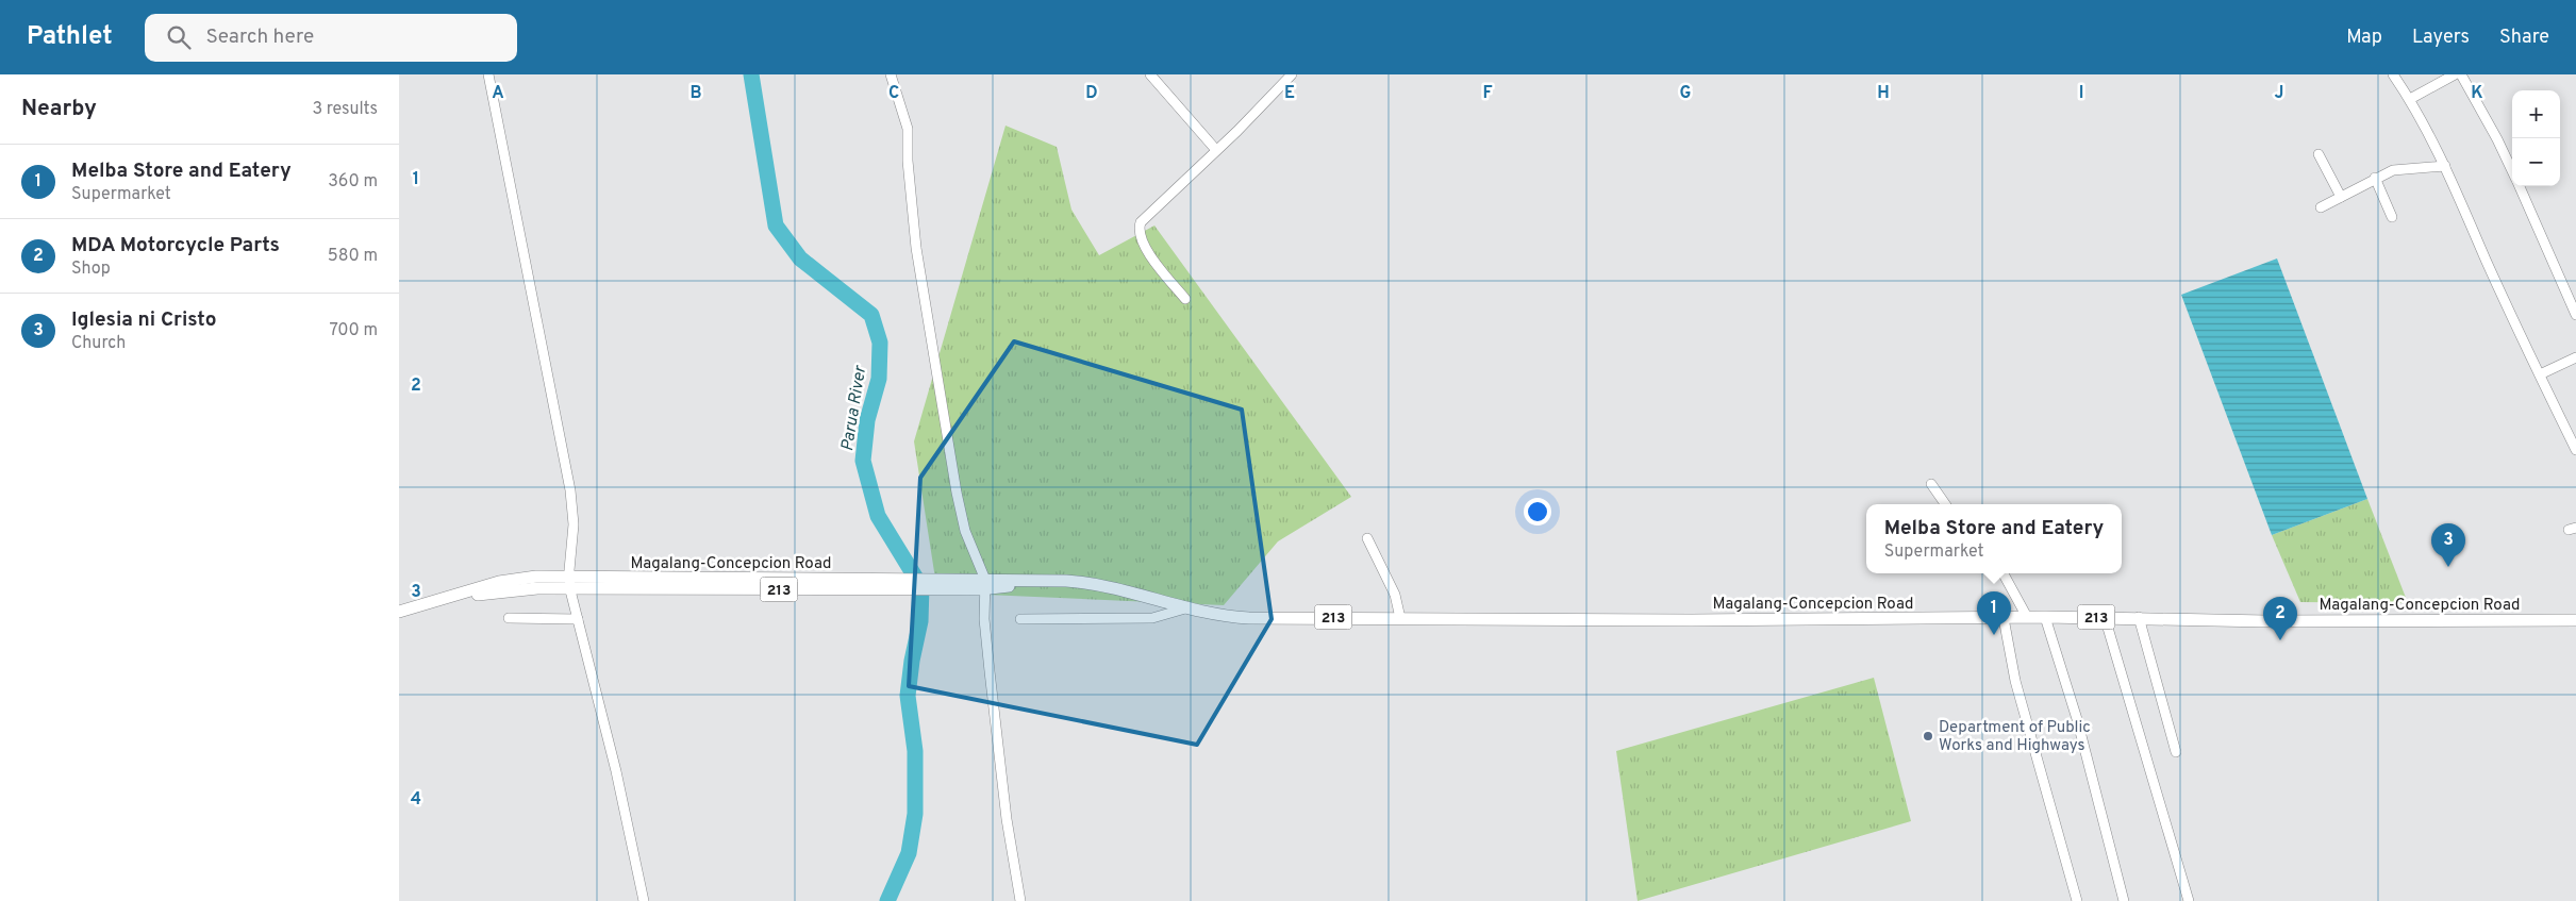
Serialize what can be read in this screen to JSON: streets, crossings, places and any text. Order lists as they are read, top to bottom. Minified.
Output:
{"streets":{"main road":["Magalang-Concepcion Road","213"]},"water":["Parua River"],"places":["Department of Public Works and Highways"],"page":{"header":"Pathlet","search":"Search here","nav":["Map","Layers","Share"],"heading":["Nearby","3 results"],"map_buttons":["+","−"],"list":[{"mark":"1","name":"Melba Store and Eatery","note":"Supermarket","value":"360 m"},{"mark":"2","name":"MDA Motorcycle Parts","note":"Shop","value":"580 m"},{"mark":"3","name":"Iglesia ni Cristo","note":"Church","value":"700 m"}],"popup":["Melba Store and Eatery","Supermarket"],"pins":["3","1","2"]},"grid":{"columns":["A","B","C","D","E","F","G","H","I","J","K"],"rows":["1","2","3","4"]}}
